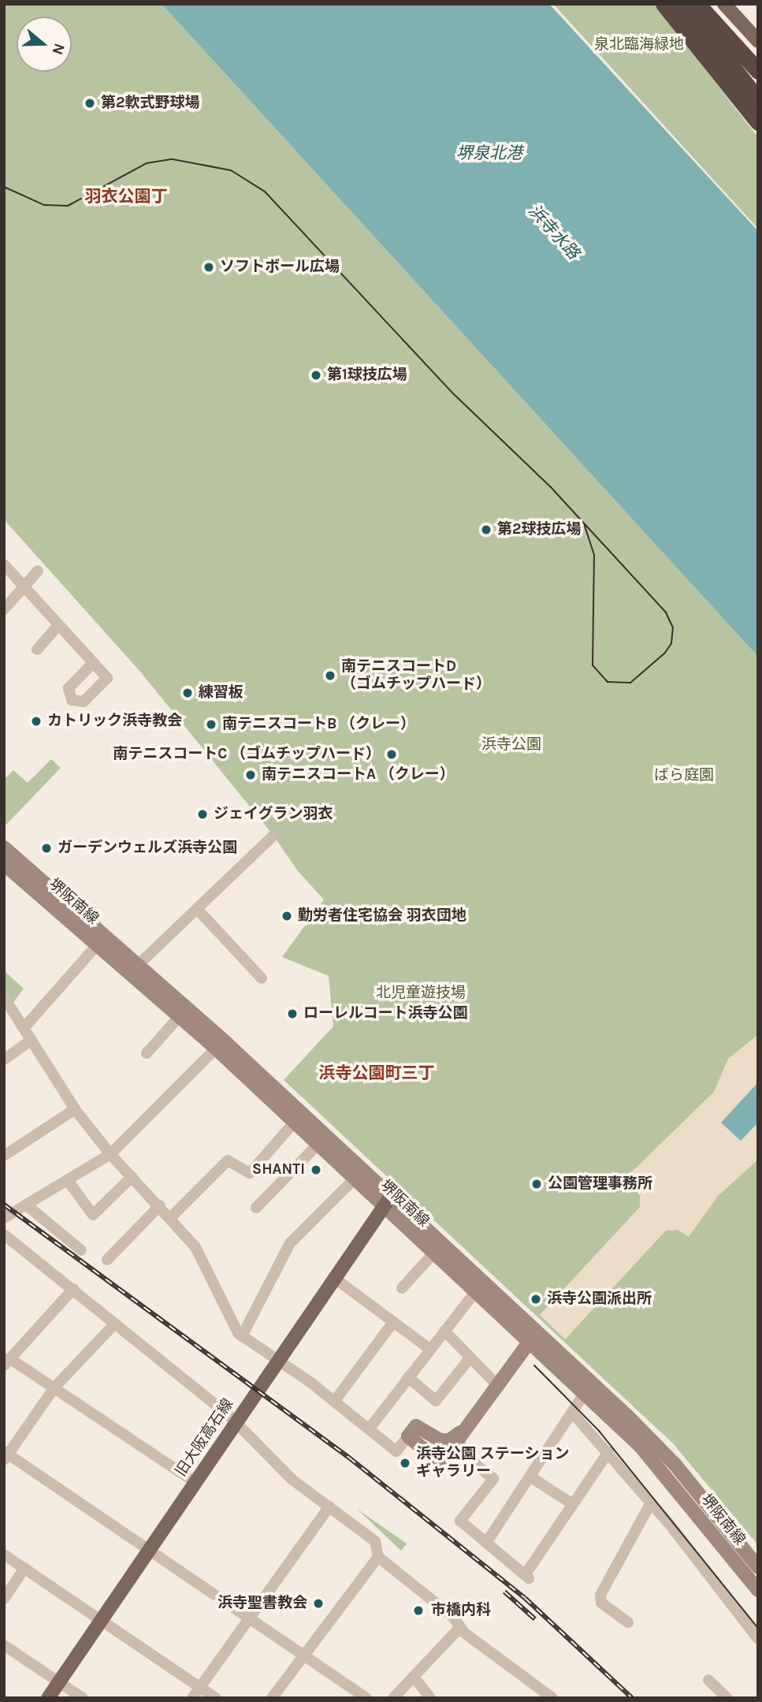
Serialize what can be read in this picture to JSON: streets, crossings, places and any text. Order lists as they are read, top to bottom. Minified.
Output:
{"streets":{"main road":["堺阪南線","旧大阪高石線"]},"crossings":[["堺阪南線","旧大阪高石線"]],"districts":["羽衣公園丁","浜寺公園町三丁"],"water":["堺泉北港","浜寺水路"],"parks":["泉北臨海緑地","浜寺公園","ばら庭園","北児童遊技場"],"places":["第2軟式野球場","ソフトボール広場","第1球技広場","第2球技広場","南テニスコートD （ゴムチップハード）","練習板","カトリック浜寺教会","南テニスコートB （クレー）","南テニスコートC （ゴムチップハード）","南テニスコートA （クレー）","ジェイグラン羽衣","ガーデンウェルズ浜寺公園","勤労者住宅協会 羽衣団地","ローレルコート浜寺公園","SHANTI","公園管理事務所","浜寺公園派出所","浜寺公園 ステーション ギャラリー","浜寺聖書教会","市橋内科"],"north":"right"}
